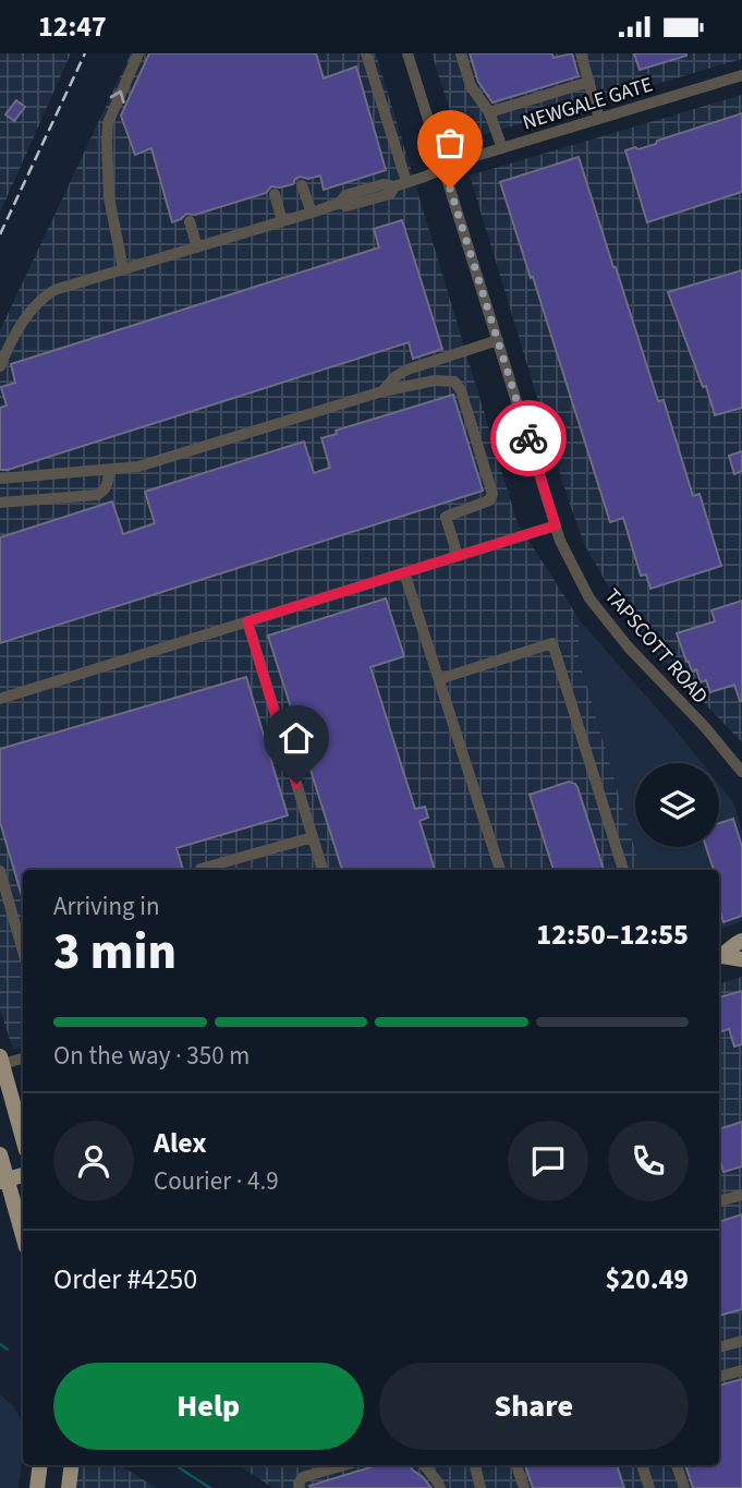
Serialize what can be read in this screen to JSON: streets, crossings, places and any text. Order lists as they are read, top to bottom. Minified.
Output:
{"streets":{"street":["NEWGALE GATE","TAPSCOTT ROAD"]},"crossings":[["NEWGALE GATE","TAPSCOTT ROAD"]],"page":{"status":"12:47","heading":["3 min","Arriving in","12:50–12:55"],"panel":["Alex","Courier · 4.9","Order #4250","$20.49"],"bar":"On the way · 350 m","buttons":["Help","Share"]}}
